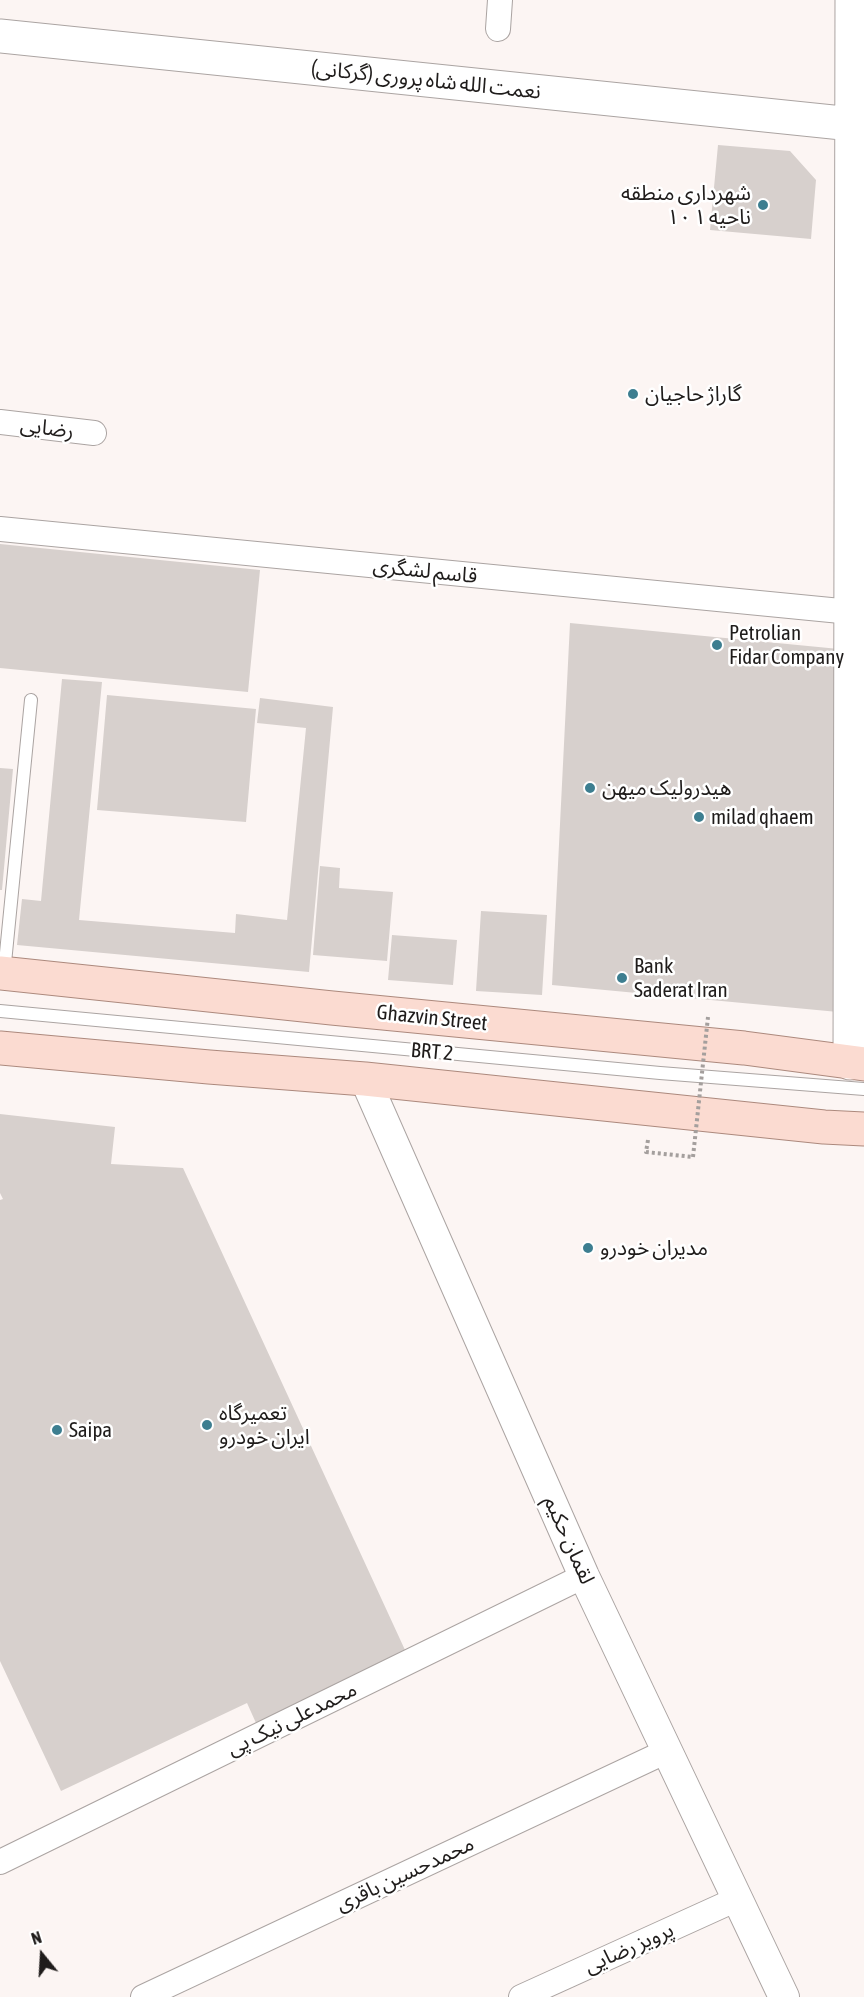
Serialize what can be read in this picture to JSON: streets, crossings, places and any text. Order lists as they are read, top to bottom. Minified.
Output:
{"streets":{"main road":["نعمت الله شاه پروری (گرکانی)","Ghazvin Street"],"street":["رضایی","قاسم لشگری","لقمان حکیم","محمدعلی نیک پی","محمدحسین باقری","پرویز رضایی"],"lane":["BRT 2"]},"crossings":[["Ghazvin Street","BRT 2"],["لقمان حکیم","محمدعلی نیک پی"],["لقمان حکیم","محمدحسین باقری"],["لقمان حکیم","پرویز رضایی"]],"places":["شهرداری منطقه ۱۰ ناحیه ۱","گاراژ حاجیان","Petrolian Fidar Company","هیدرولیک میهن","milad qhaem","Bank Saderat Iran","مدیران خودرو","تعمیرگاه ایران خودرو","Saipa"],"north":"top"}
